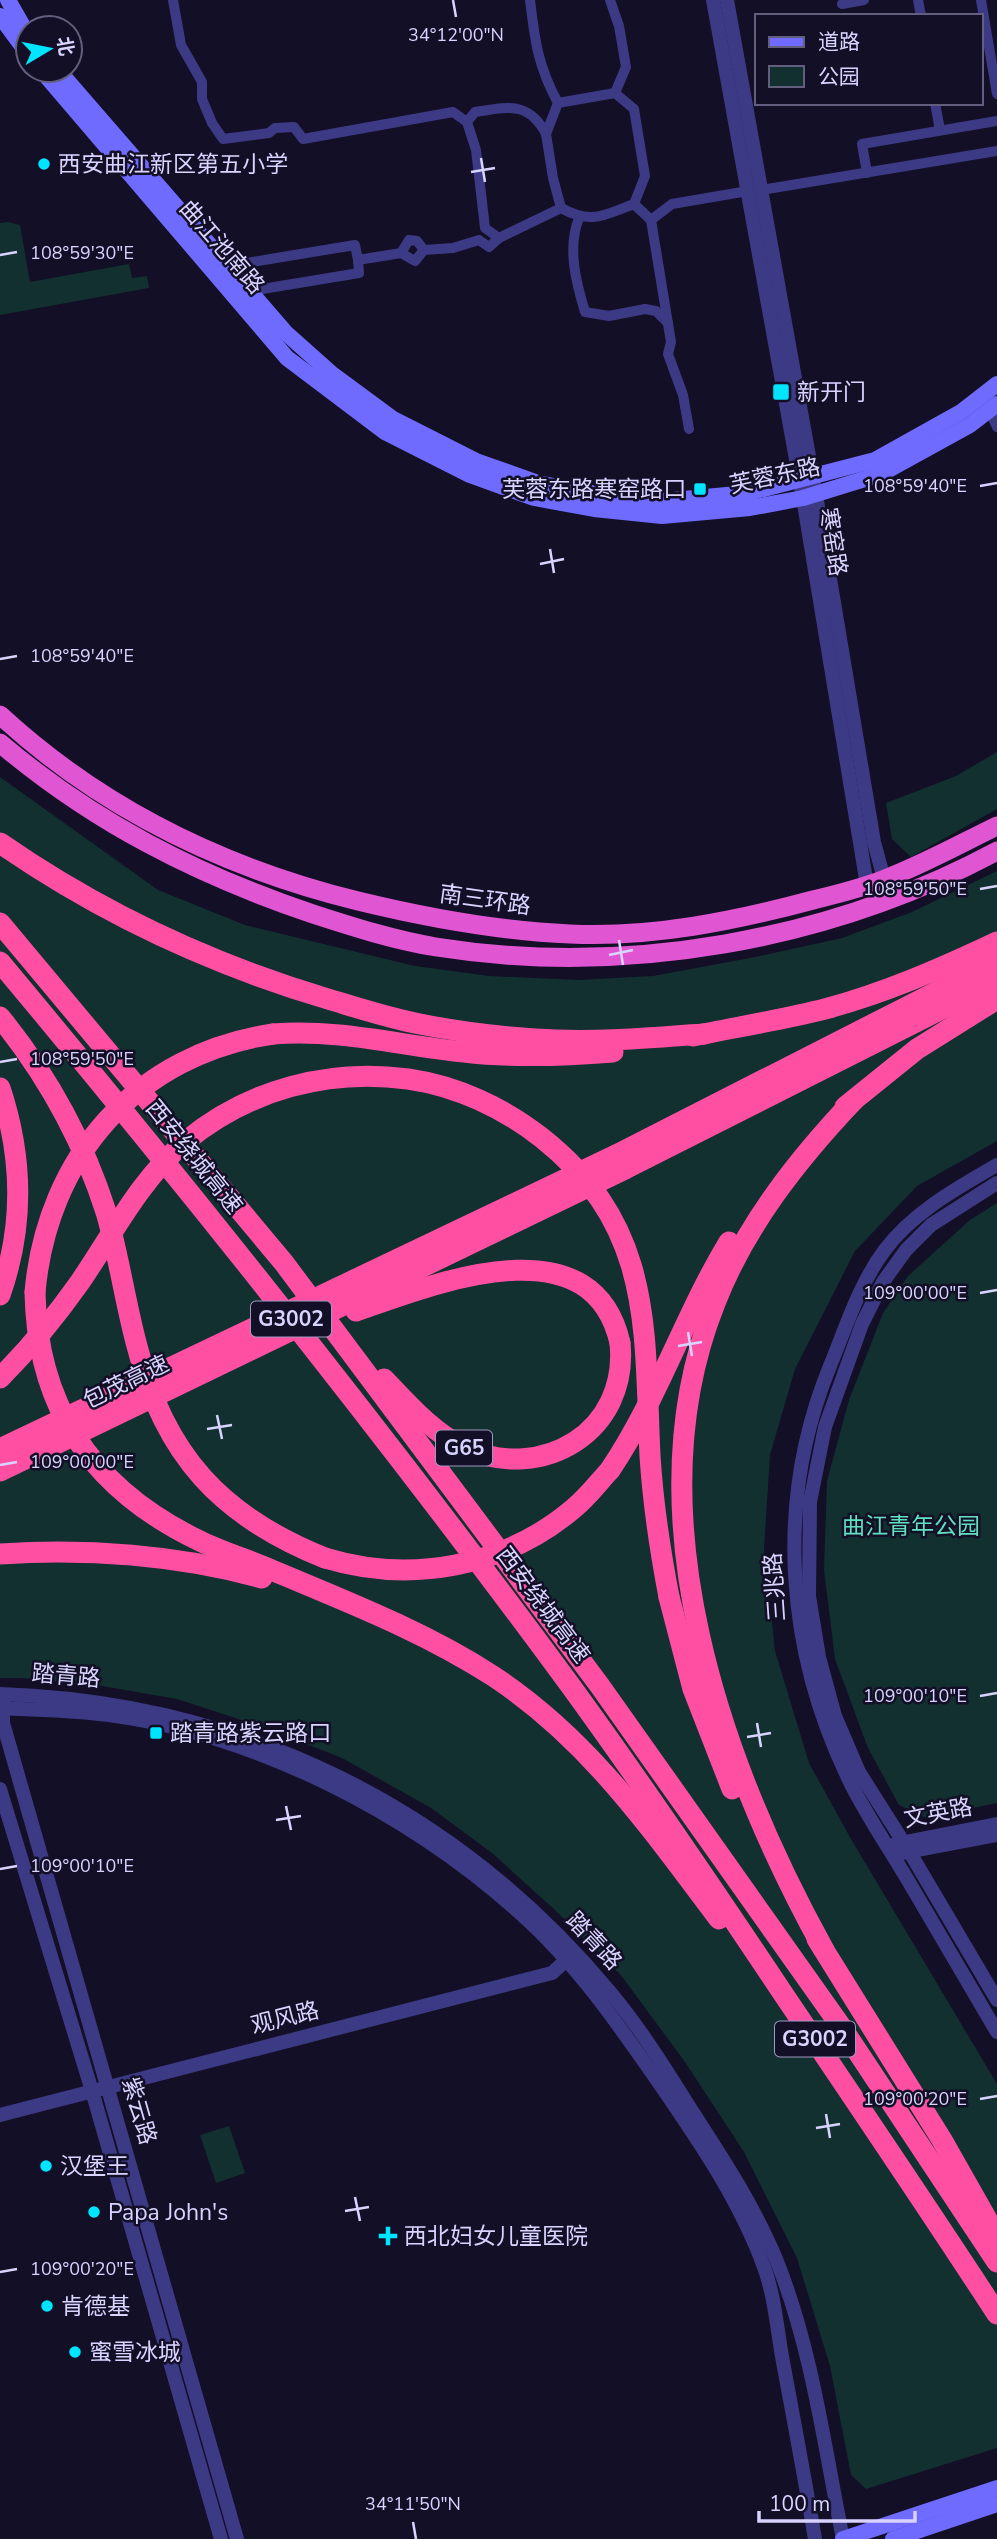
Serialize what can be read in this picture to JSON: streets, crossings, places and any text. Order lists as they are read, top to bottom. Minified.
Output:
{"streets":{"highway":["南三环路","西安绕城高速","G3002","包茂高速","G65"],"main road":["曲江池南路","芙蓉东路"],"street":["寒窑路","三兆路","踏青路","文英路","观风路","紫云路"]},"crossings":[["曲江池南路","芙蓉东路"],["芙蓉东路","寒窑路"],["寒窑路","南三环路"],["西安绕城高速","G65"],["包茂高速","G65"],["三兆路","文英路"],["踏青路","观风路"],["踏青路","紫云路"],["观风路","紫云路"]],"parks":["曲江青年公园"],"places":{"other":["西安曲江新区第五小学","汉堡王","Papa John's","肯德基","蜜雪冰城"],"transit":["新开门","芙蓉东路寒窑路口","踏青路紫云路口"],"health":["西北妇女儿童医院"]},"legend":["道路","公园"],"scale_bar":"100 m","north":"right","coordinates":["34°12'00\"N","108°59'30\"E","108°59'40\"E","108°59'50\"E","109°00'00\"E","109°00'10\"E","109°00'20\"E","34°11'50\"N"]}
